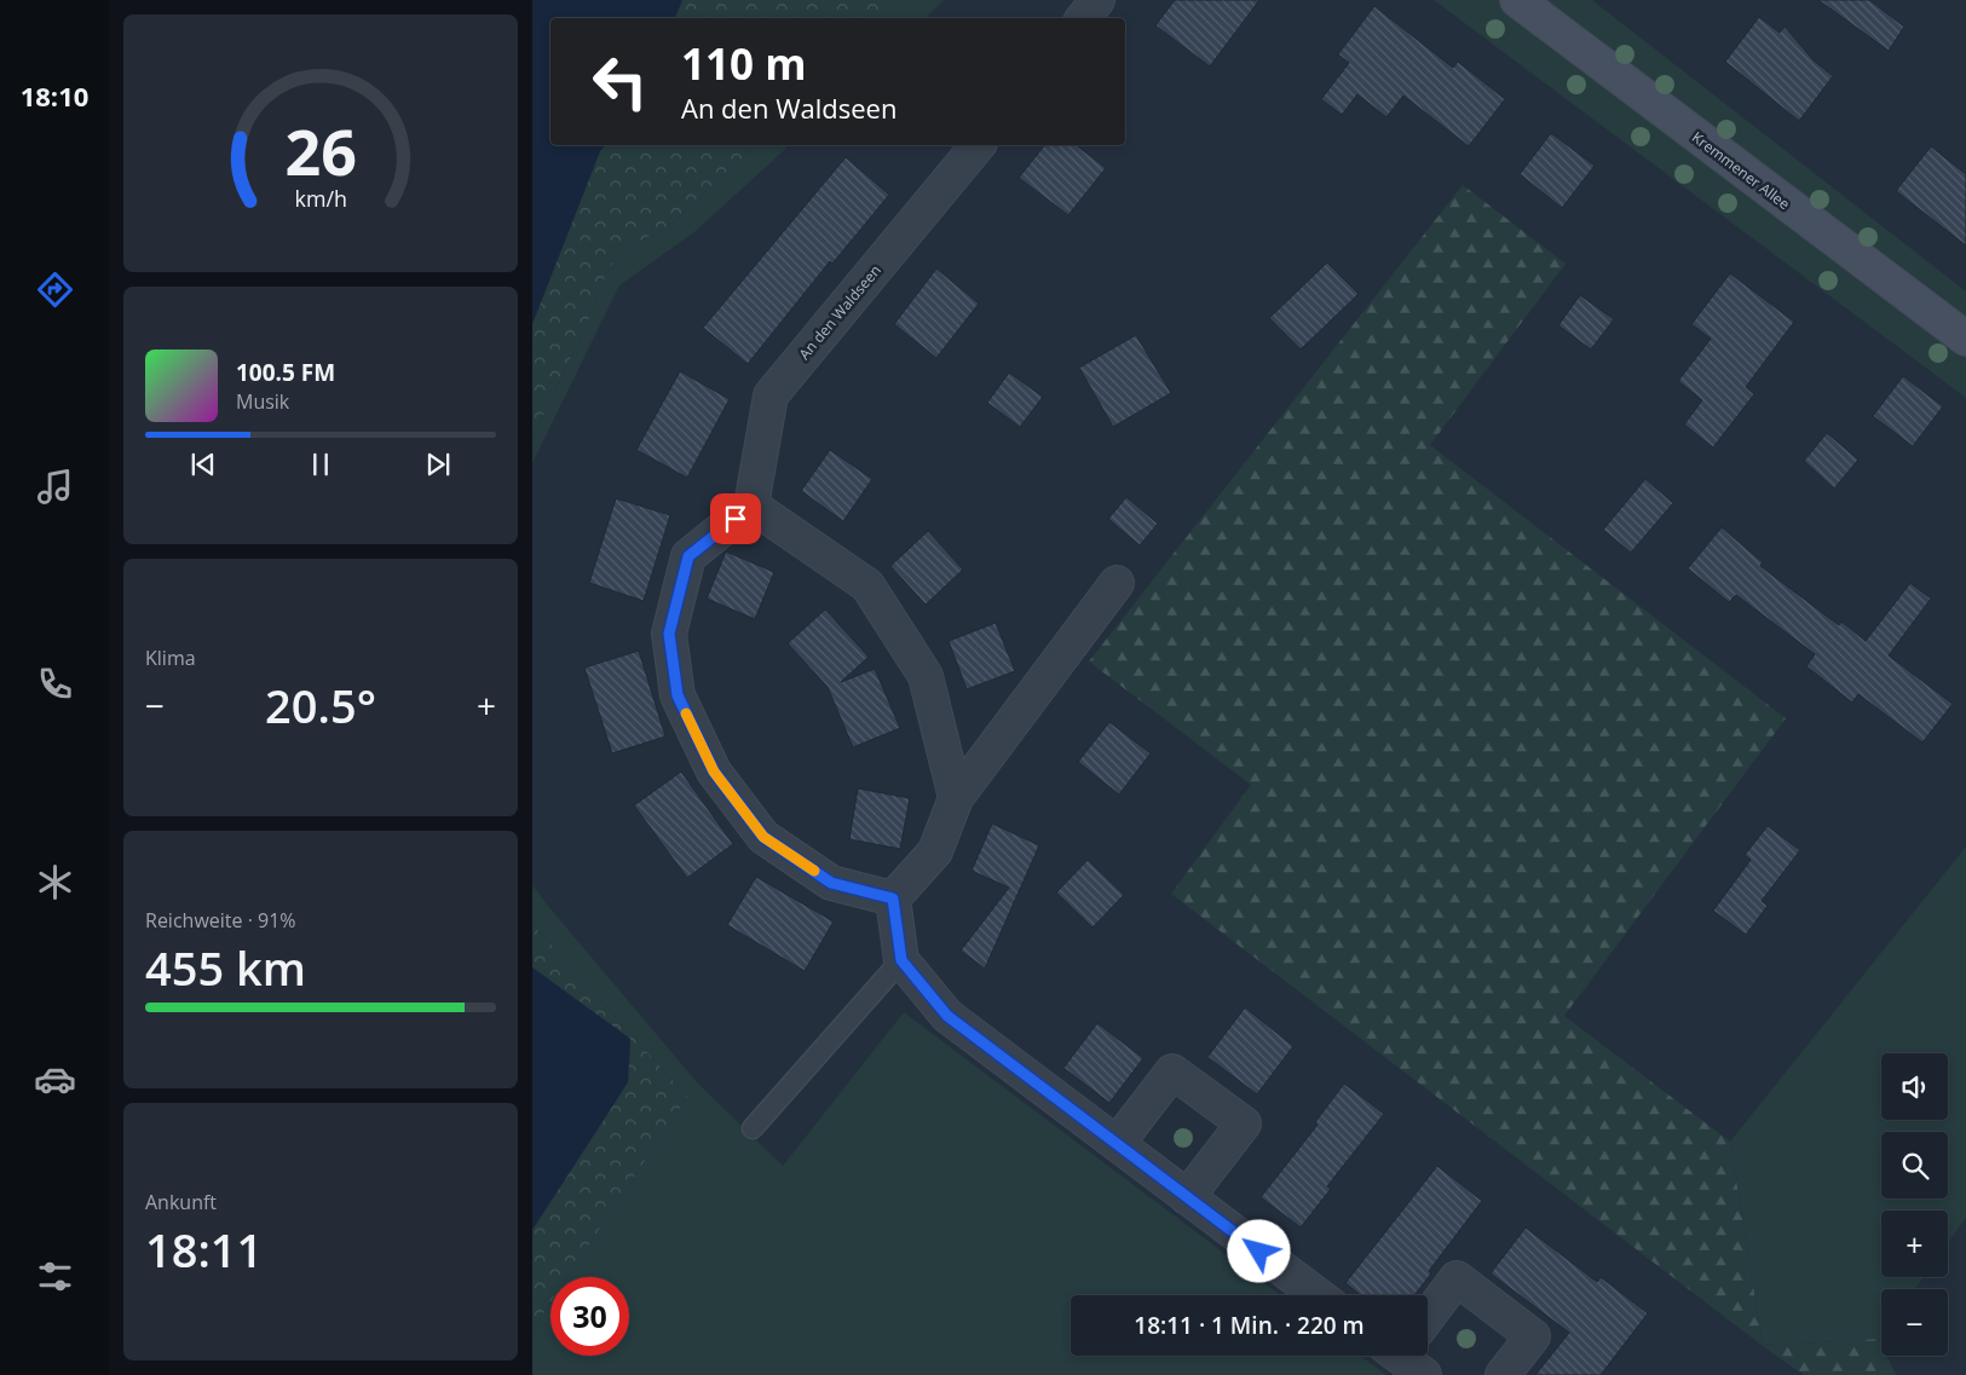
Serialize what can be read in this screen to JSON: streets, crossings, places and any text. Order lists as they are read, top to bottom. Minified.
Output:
{"streets":{"main road":["Kremmener Allee"],"street":["An den Waldseen"]},"page":{"tabs":"18:10","turn":["110 m","An den Waldseen"],"song":["100.5 FM","Musik"],"tile":["Klima",["Reichweite · 91%","455 km"],["Ankunft","18:11"]],"heat":["−","20.5°","+"],"map_buttons":["+","−"],"limit":"30","trip":"18:11 · 1 Min. · 220 m","gauge":["26","km/h"]}}
